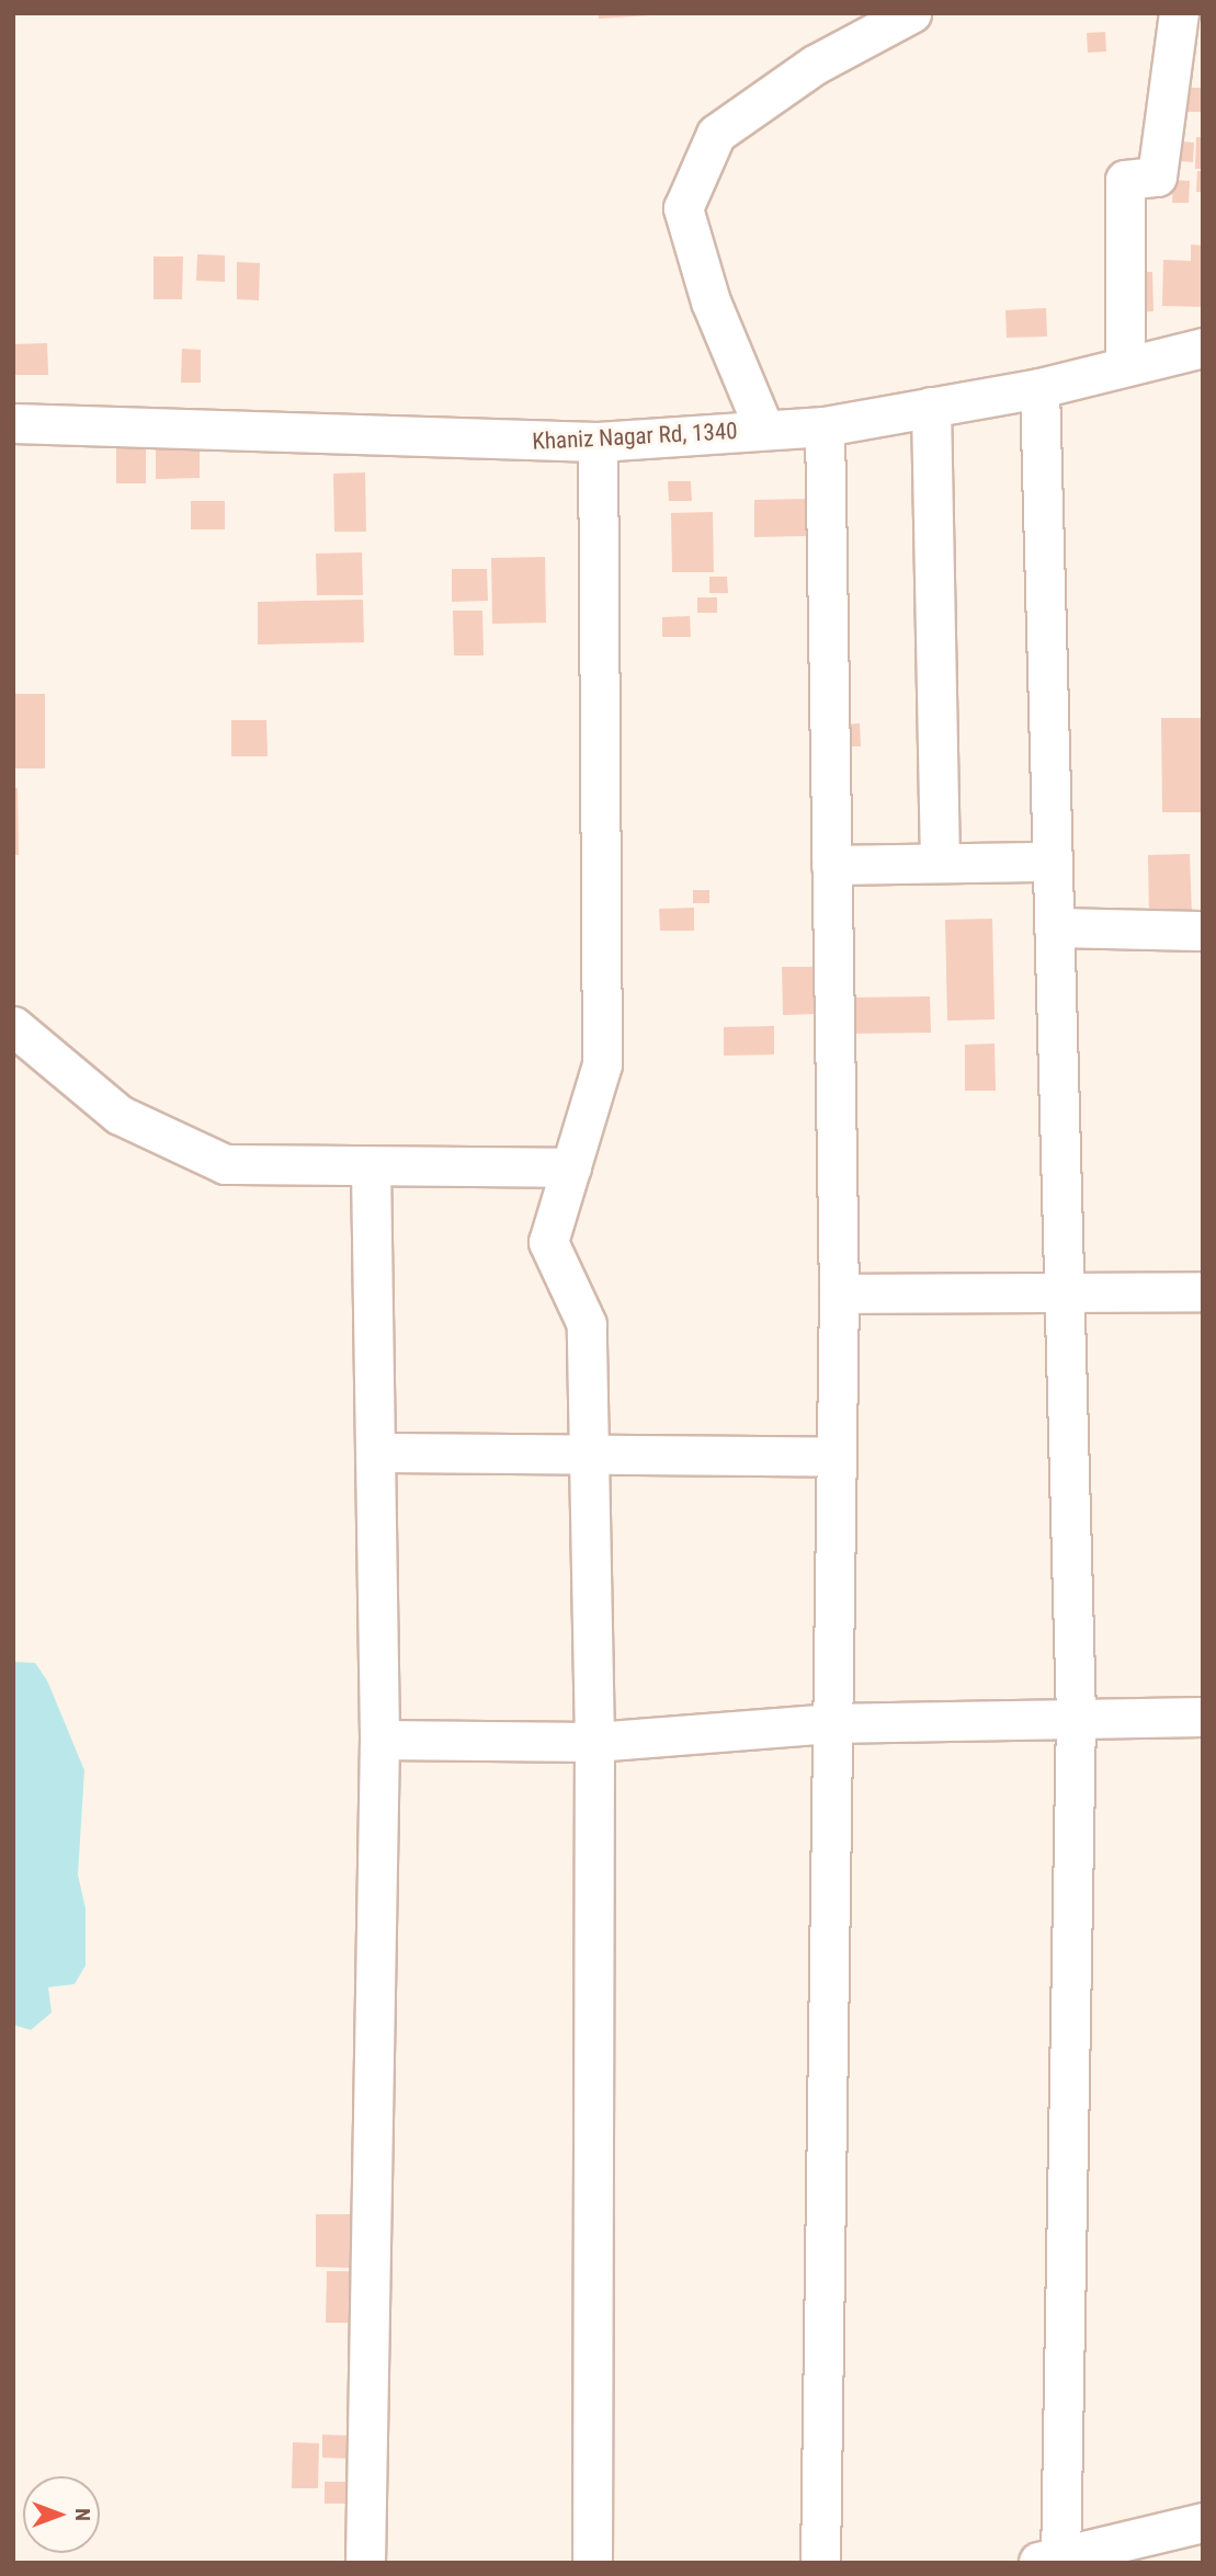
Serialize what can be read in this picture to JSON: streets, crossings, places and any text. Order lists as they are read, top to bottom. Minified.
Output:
{"streets":{"street":["Khaniz Nagar Rd, 1340"]},"north":"right"}
